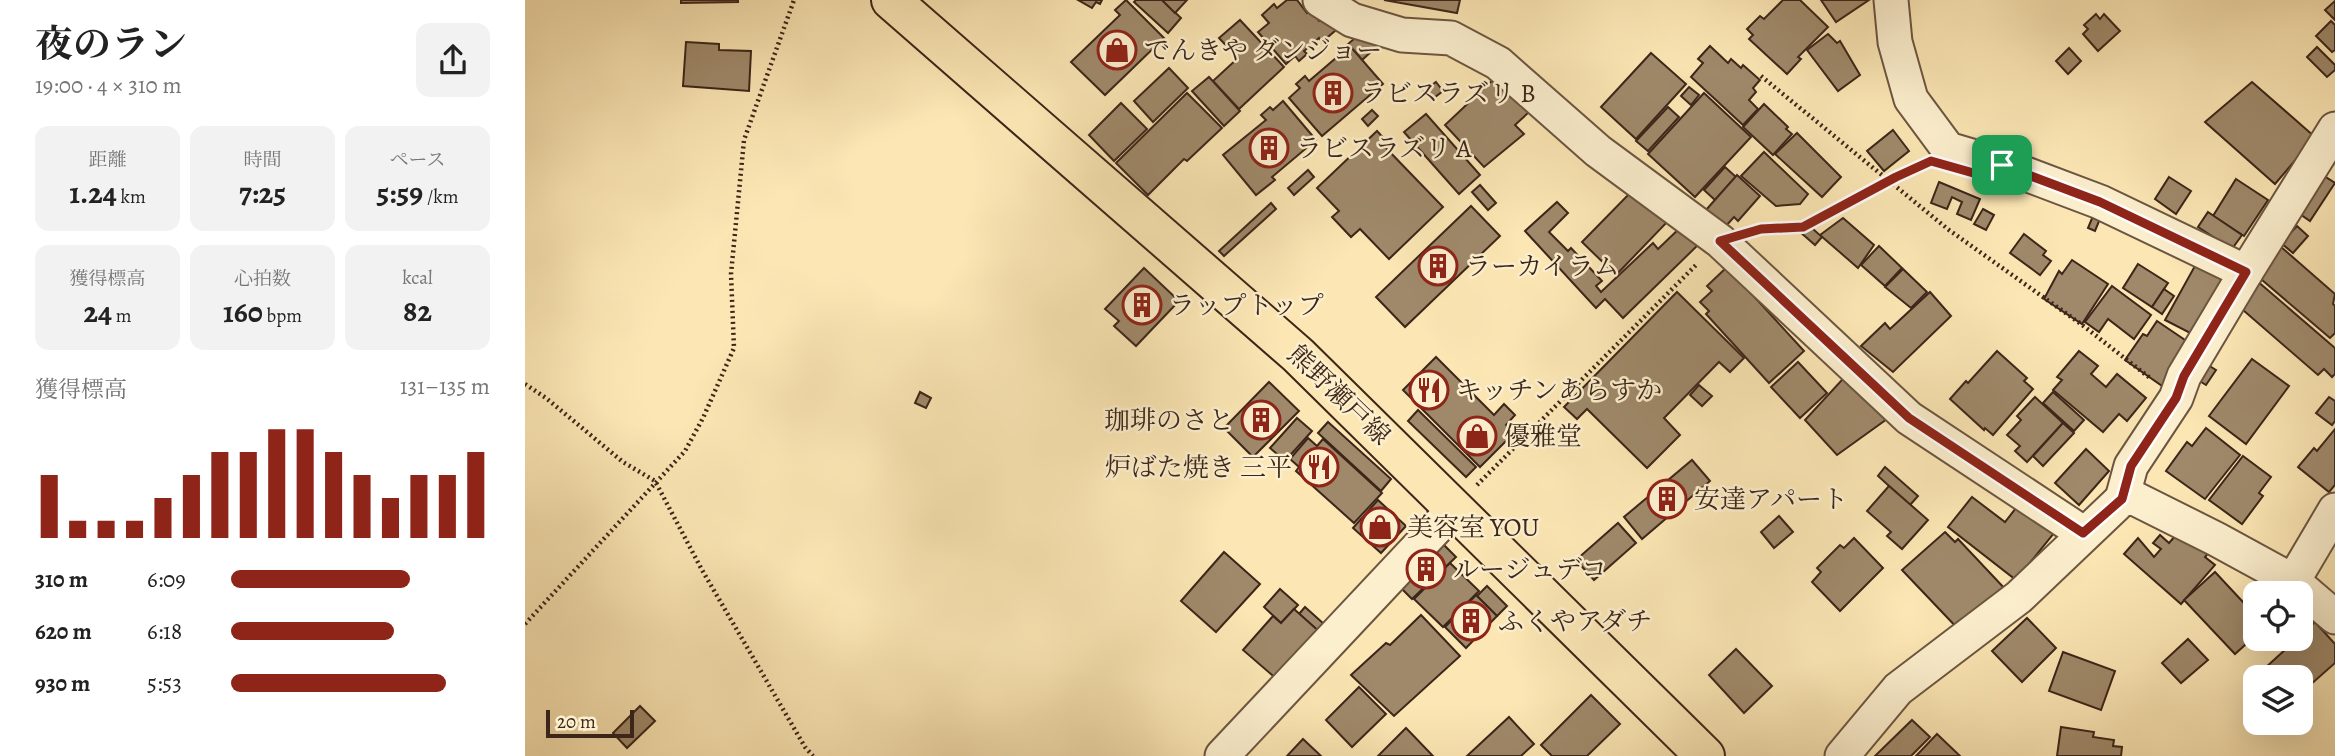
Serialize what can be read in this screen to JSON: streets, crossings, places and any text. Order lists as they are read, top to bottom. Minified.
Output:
{"streets":{"main road":["熊野瀬戸線"]},"places":{"shop":["でんきや ダンジョー","優雅堂","美容室 YOU"],"building":["ラビスラズリ B","ラビスラズリ A","ラーカイラム","ラップトップ","珈琲のさと","安達アパート","ルージュデコ","ふくやアダチ"],"restaurant":["キッチンあらすか","炉ばた焼き 三平"]},"scale_bar":"20 m","page":{"heading":["夜のラン","19:00 · 4 × 310 m"],"stats":[["距離","1.24 km"],["時間","7:25"],["ペース","5:59 /km"],["獲得標高","24 m"],["心拍数","160 bpm"],["kcal","82"]],"chart":["獲得標高","131–135 m"],"list":[{"name":"310 m","note":"6:09"},{"name":"620 m","note":"6:18"},{"name":"930 m","note":"5:53"}],"scale":"20 m"}}
